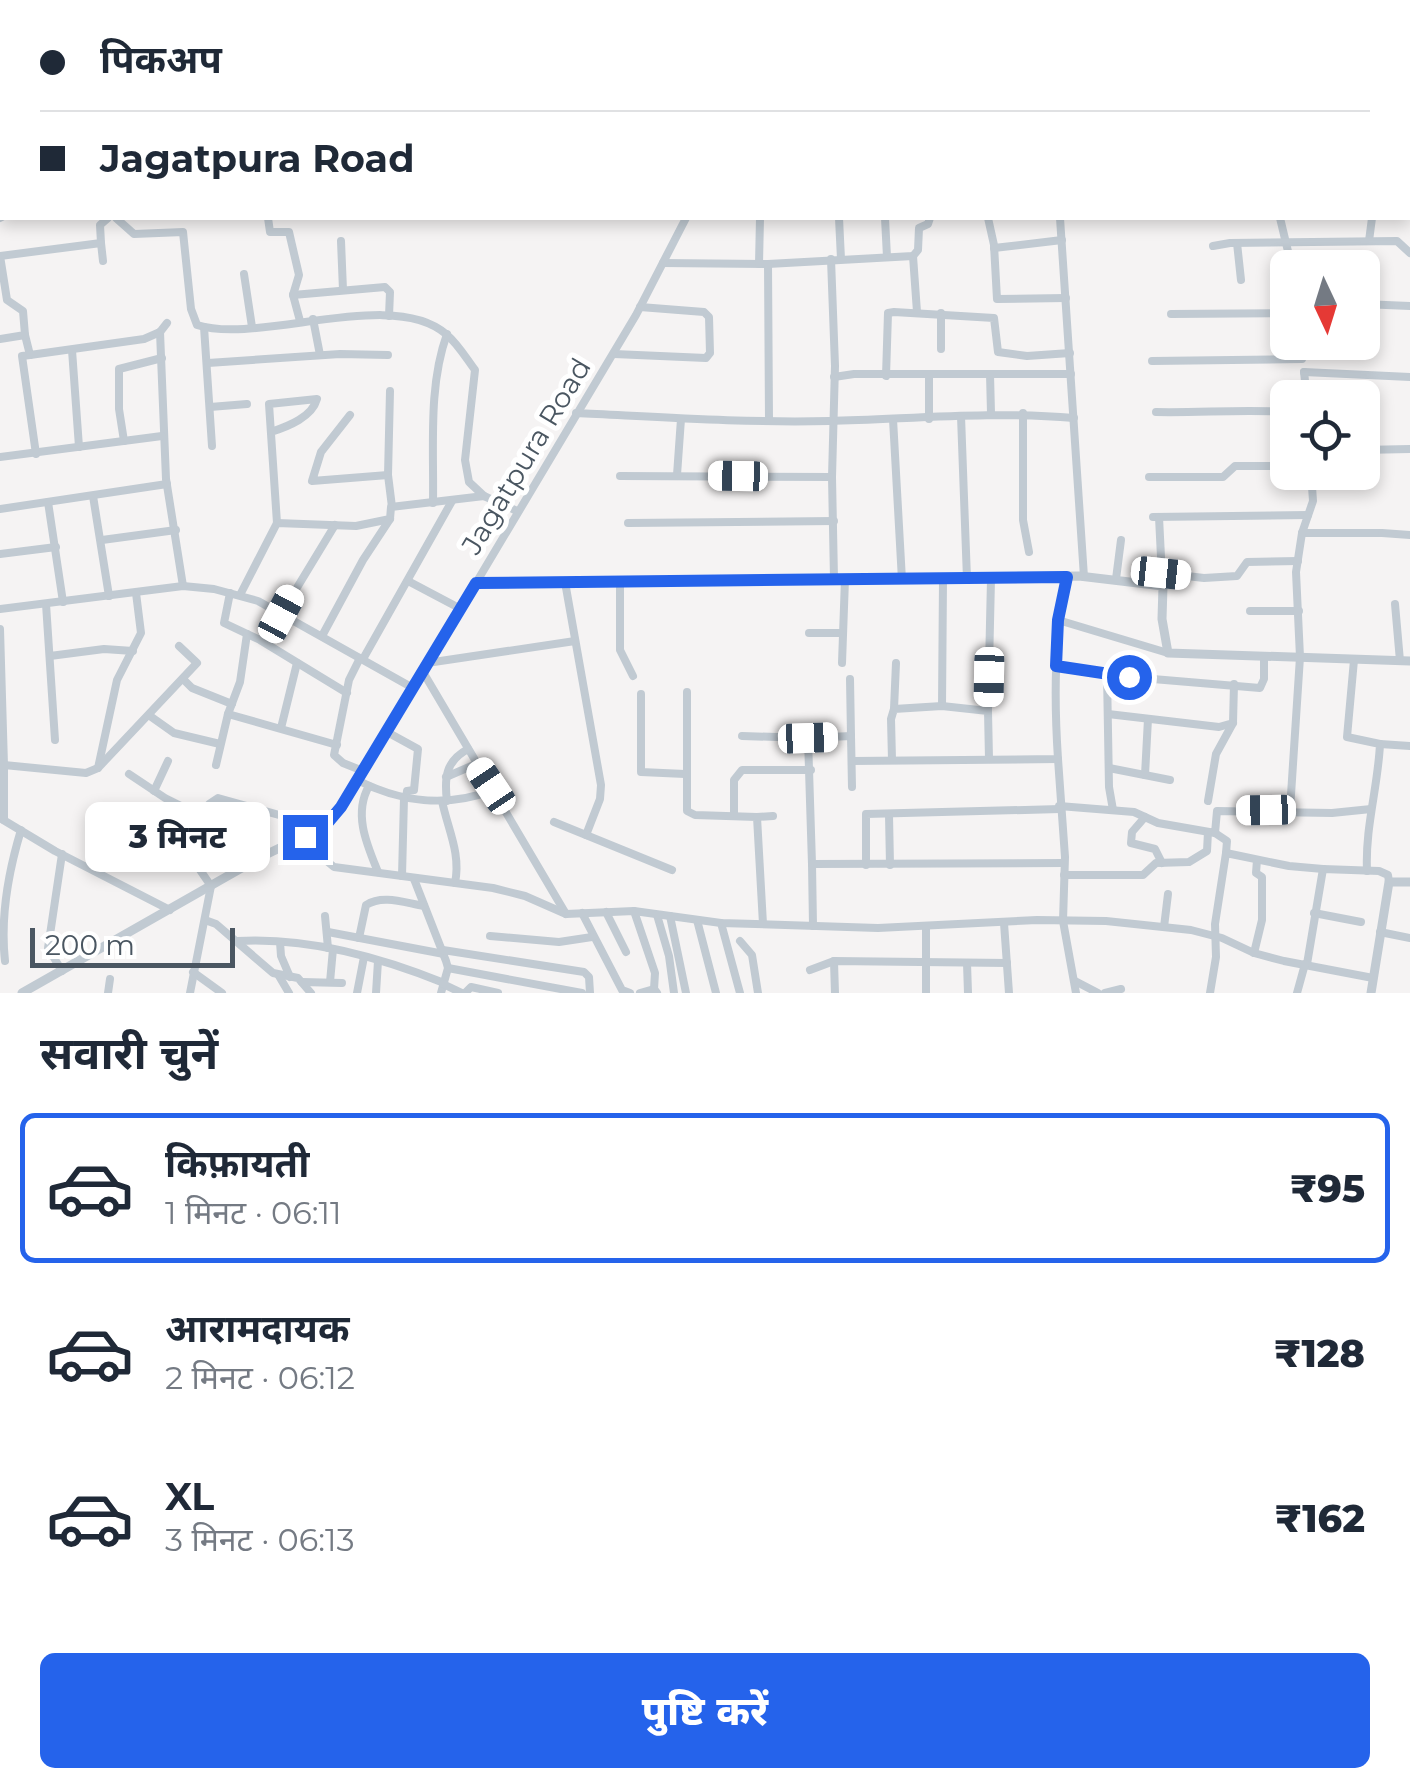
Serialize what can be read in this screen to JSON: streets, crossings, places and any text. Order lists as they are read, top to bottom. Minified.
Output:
{"streets":{"street":["Jagatpura Road"]},"scale_bar":"200 m","north":"bottom","page":{"banner":["पिकअप","Jagatpura Road"],"bubble":"3 मिनट","scale":"200 m","heading":"सवारी चुनें","list":[{"name":"किफ़ायती","note":"1 मिनट · 06:11","value":"₹95"},{"name":"आरामदायक","note":"2 मिनट · 06:12","value":"₹128"},{"name":"XL","note":"3 मिनट · 06:13","value":"₹162"}],"buttons":"पुष्टि करें"}}
